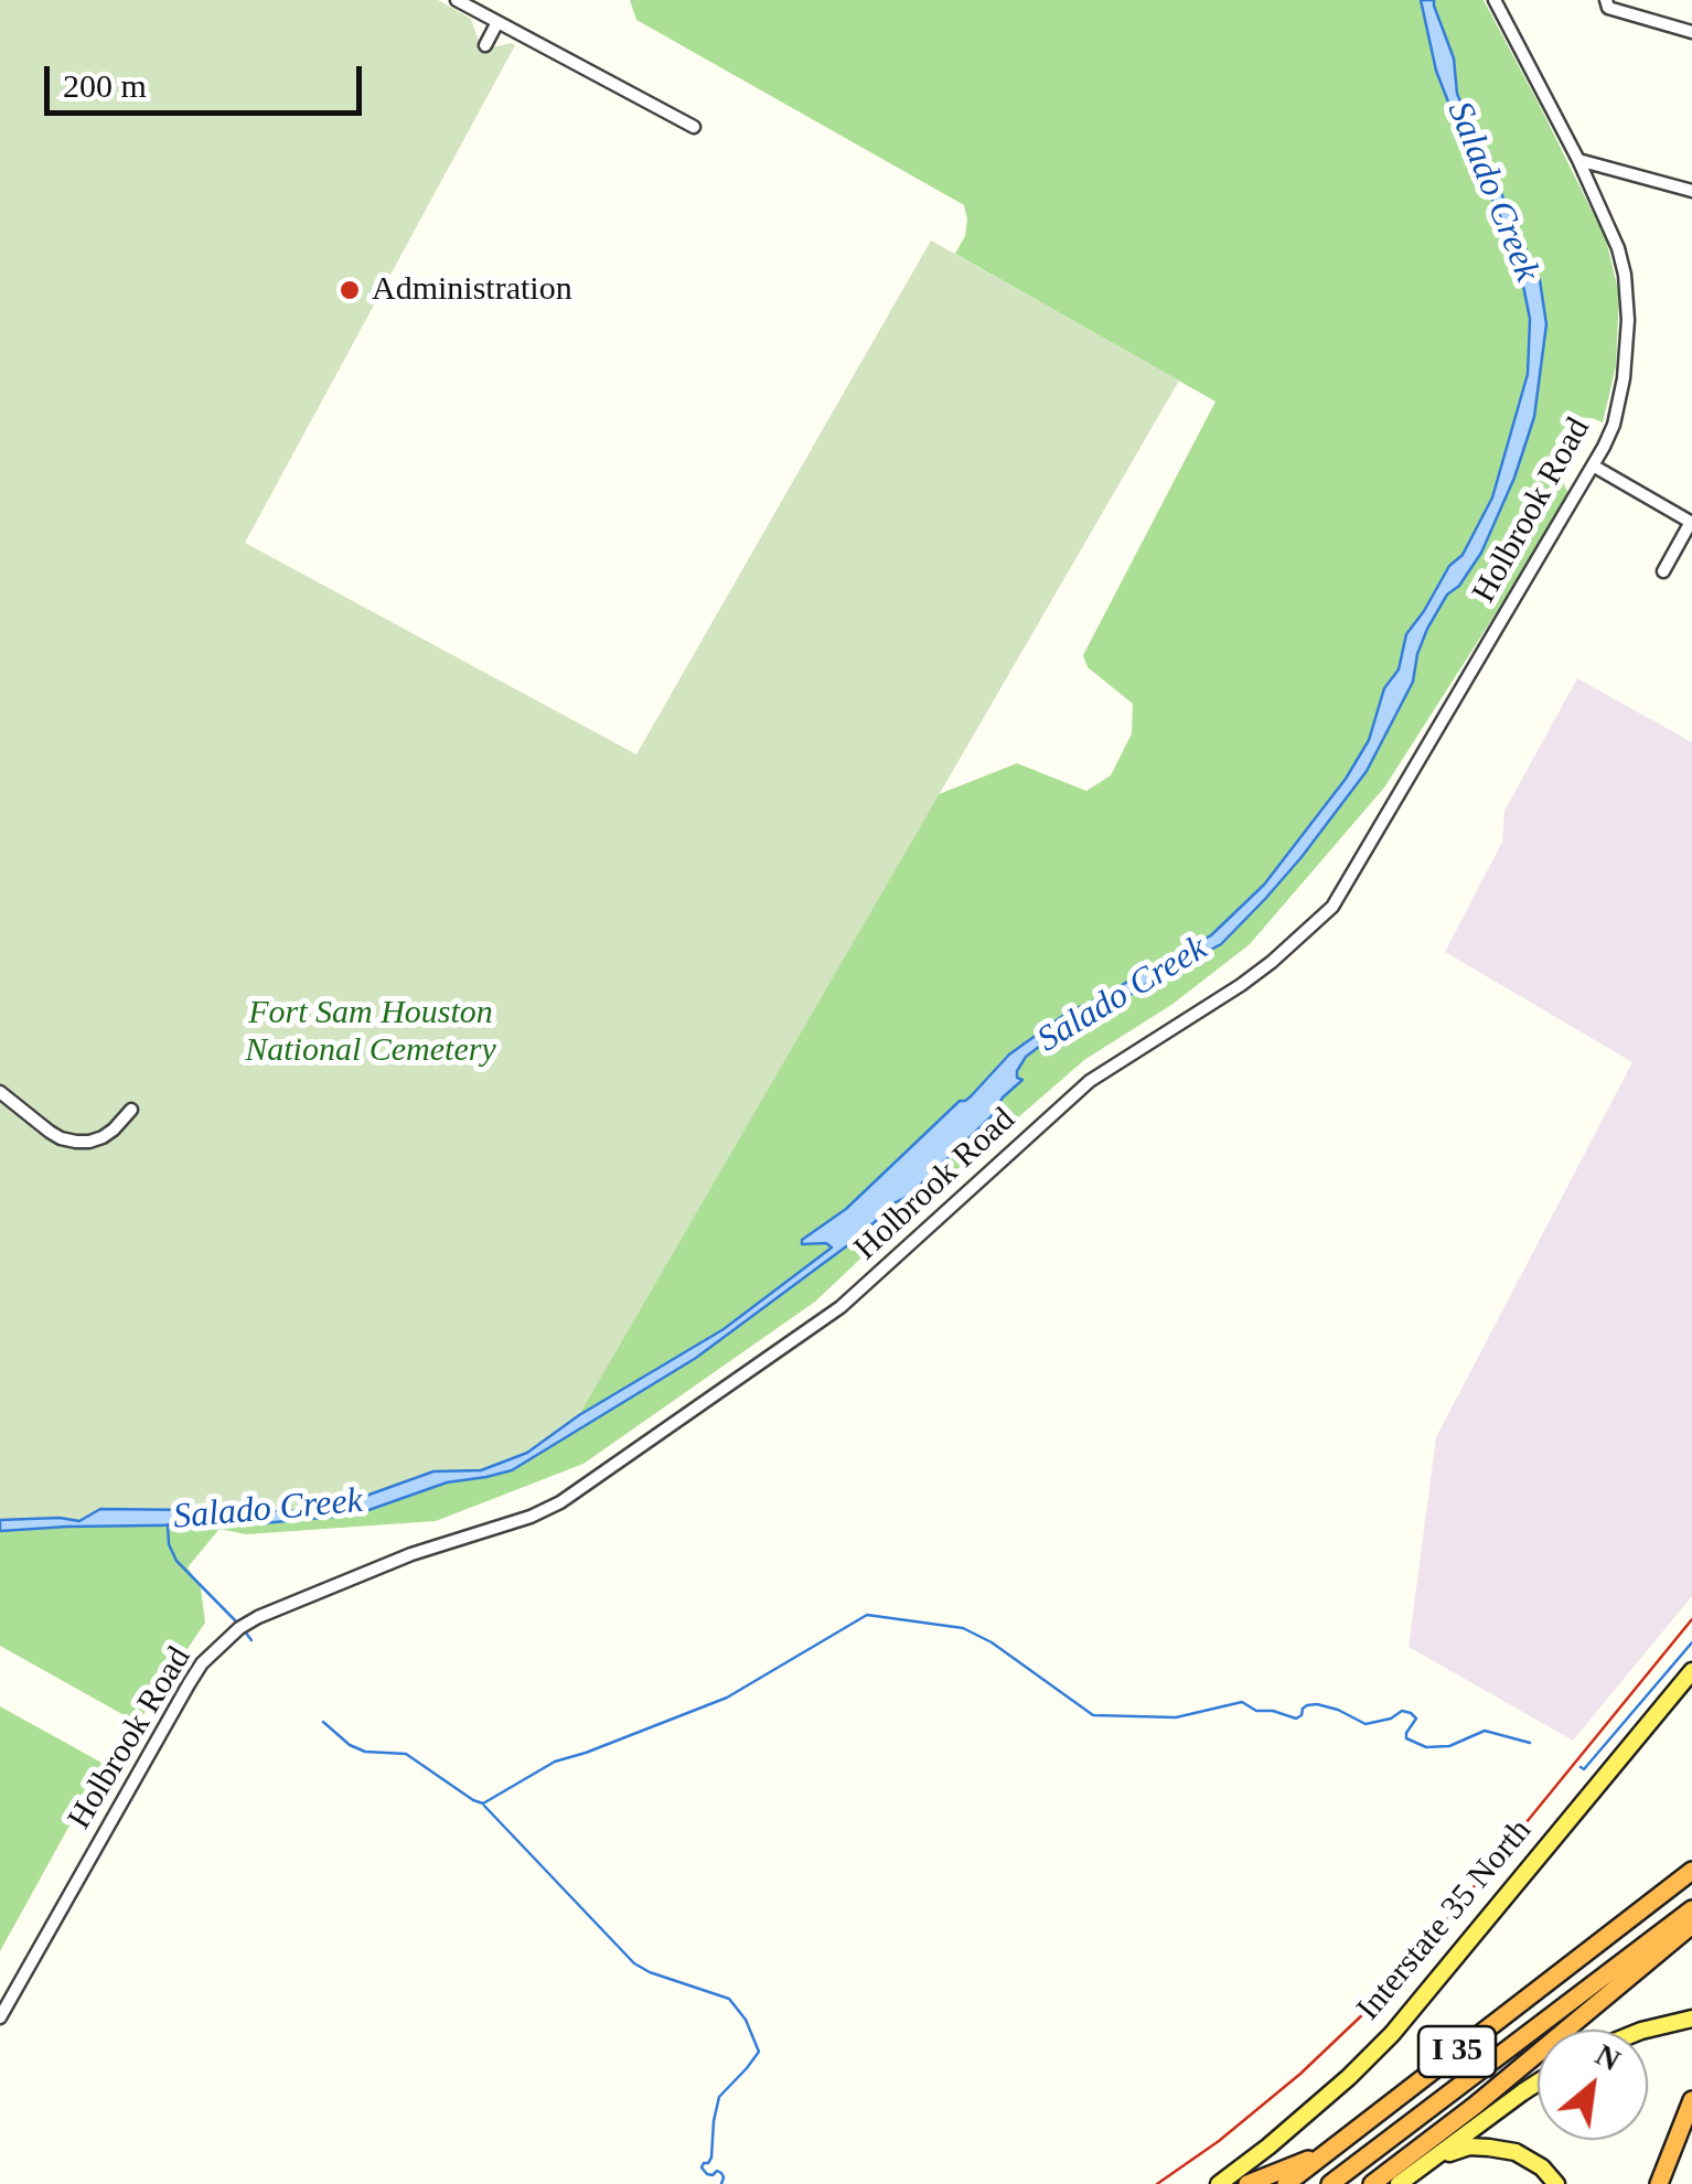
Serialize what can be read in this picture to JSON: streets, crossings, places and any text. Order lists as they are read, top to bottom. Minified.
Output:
{"streets":{"highway":["I 35"],"main road":["Interstate 35 North"],"street":["Holbrook Road"]},"water":["Salado Creek"],"parks":["Fort Sam Houston National Cemetery"],"places":["Administration"],"scale_bar":"200 m","north":"top right"}
